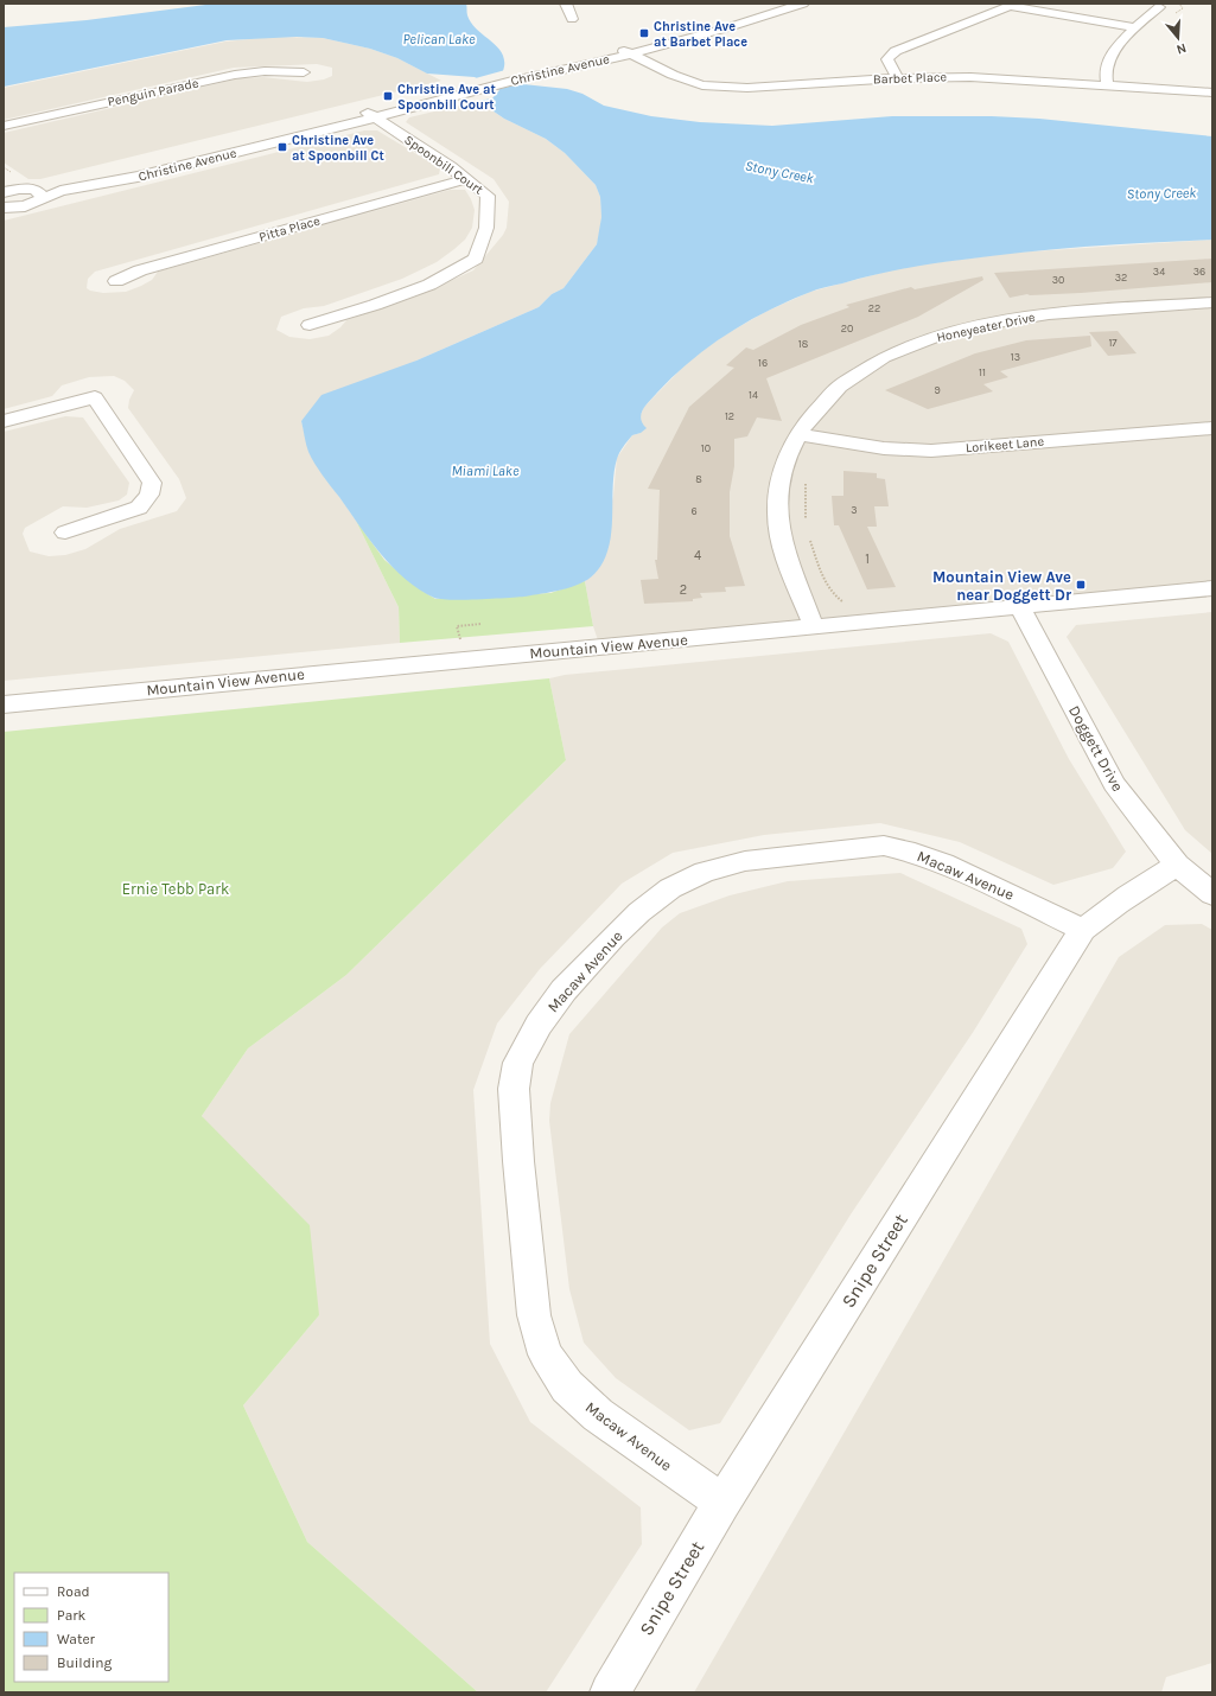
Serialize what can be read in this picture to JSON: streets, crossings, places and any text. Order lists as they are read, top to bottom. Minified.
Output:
{"streets":{"street":["Christine Avenue","Barbet Place","Penguin Parade","Spoonbill Court","Pitta Place","Honeyeater Drive","Lorikeet Lane","Mountain View Avenue","Doggett Drive","Macaw Avenue","Snipe Street"]},"crossings":[["Christine Avenue","Barbet Place"],["Christine Avenue","Spoonbill Court"],["Spoonbill Court","Pitta Place"],["Honeyeater Drive","Lorikeet Lane"],["Honeyeater Drive","Mountain View Avenue"],["Mountain View Avenue","Doggett Drive"],["Doggett Drive","Snipe Street"],["Macaw Avenue","Snipe Street"]],"water":["Pelican Lake","Stony Creek","Miami Lake"],"parks":["Ernie Tebb Park"],"places":{"transit":["Christine Ave at Barbet Place","Christine Ave at Spoonbill Court","Christine Ave at Spoonbill Ct","Mountain View Ave near Doggett Dr"]},"house_numbers":["34","36","32","30","22","20","17","18","13","16","11","9","14","12","10","8","3","6","4","1","2"],"legend":["Road","Park","Water","Building"],"north":"bottom"}
